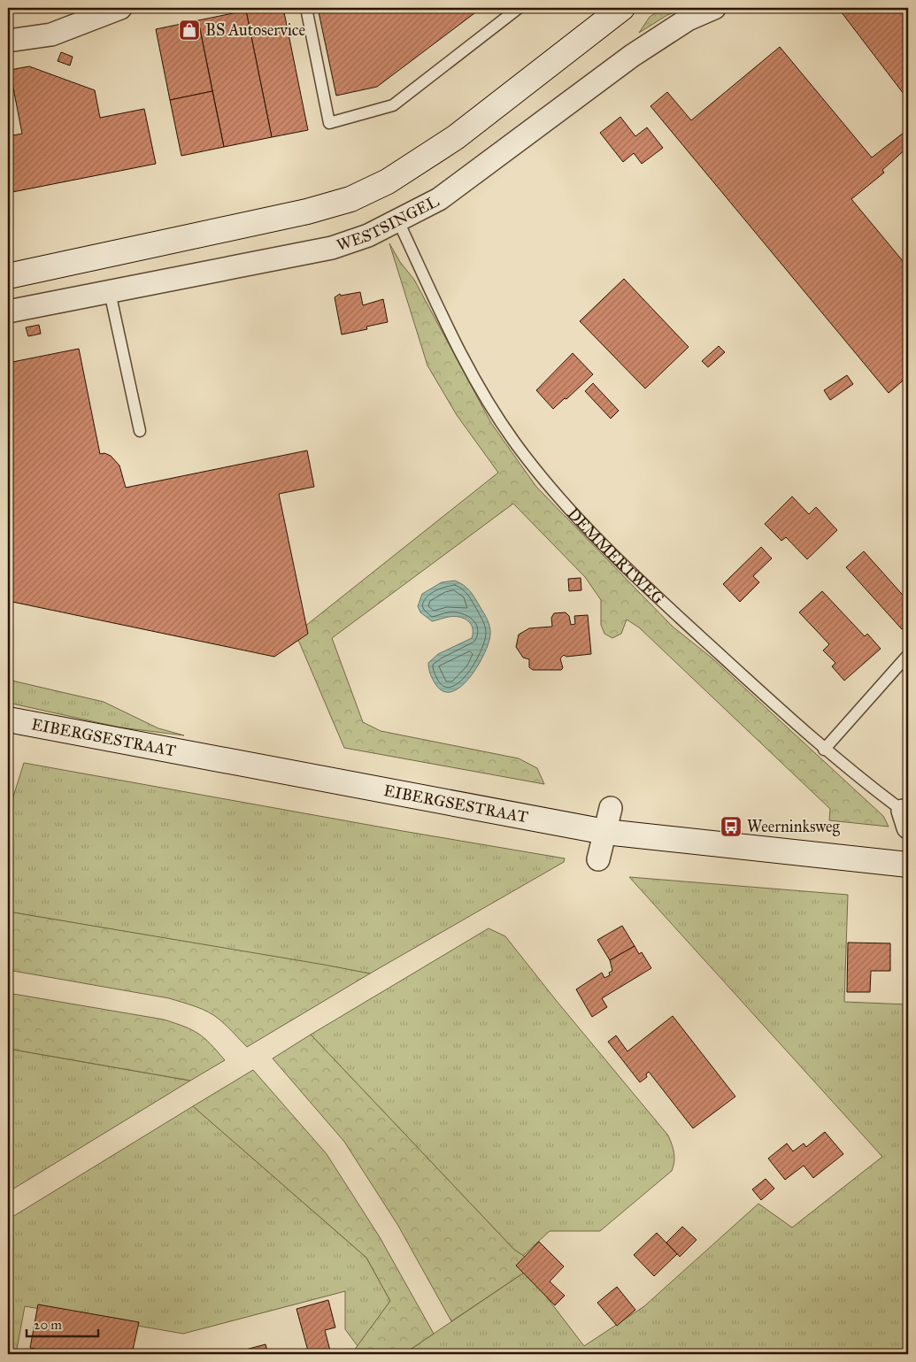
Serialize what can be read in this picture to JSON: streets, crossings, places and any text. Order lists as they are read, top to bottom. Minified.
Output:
{"streets":{"main road":["EIBERGSESTRAAT"],"street":["WESTSINGEL"],"lane":["DEMMERTWEG"]},"crossings":[["WESTSINGEL","DEMMERTWEG"]],"places":{"shop":["BS Autoservice"],"bus stop":["Weerninksweg"]},"scale_bar":"20 m"}
